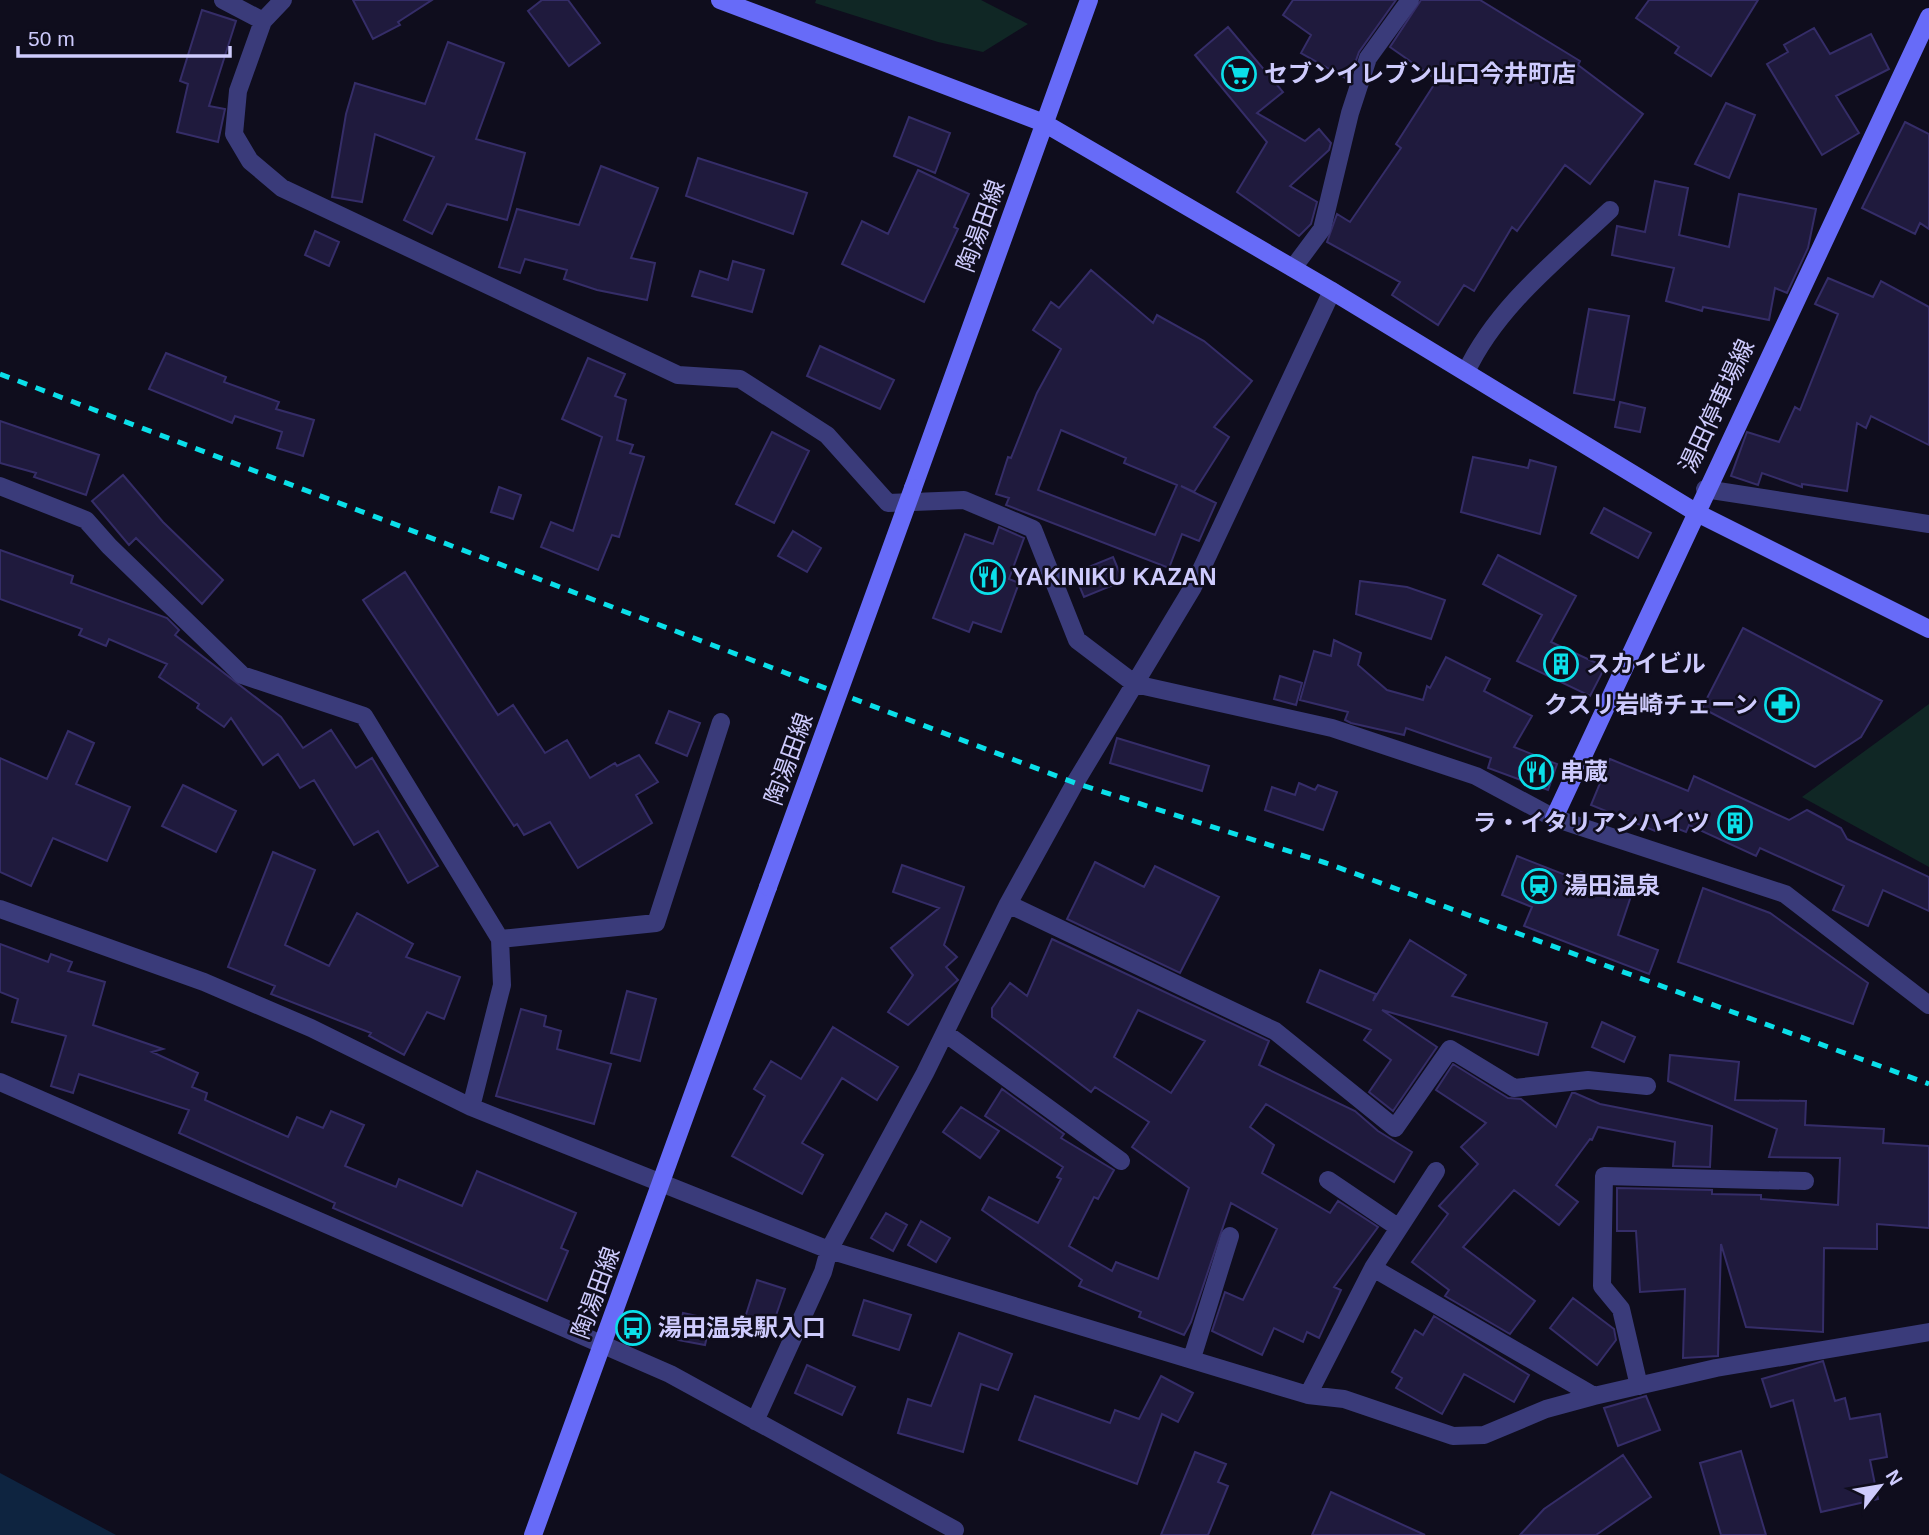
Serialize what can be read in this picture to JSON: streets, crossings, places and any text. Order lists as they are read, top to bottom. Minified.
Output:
{"streets":{"main road":["陶湯田線","湯田停車場線"]},"places":{"supermarket":["セブンイレブン山口今井町店"],"restaurant":["YAKINIKU KAZAN","串蔵"],"building":["スカイビル","ラ・イタリアンハイツ"],"pharmacy":["クスリ岩崎チェーン"],"station":["湯田温泉"],"bus stop":["湯田温泉駅入口"]},"scale_bar":"50 m","north":"top right"}
